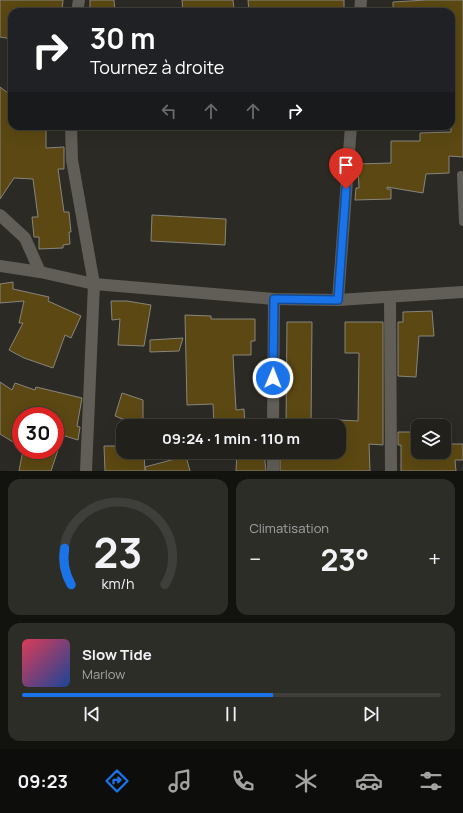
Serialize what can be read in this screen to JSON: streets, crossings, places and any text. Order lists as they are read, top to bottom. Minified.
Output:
{"page":{"turn":["30 m","Tournez à droite"],"limit":"30","trip":"09:24 · 1 min · 110 m","tile":"Climatisation","heat":["−","23°","+"],"song":["Slow Tide","Marlow"],"tabs":"09:23","gauge":["23","km/h"]}}
